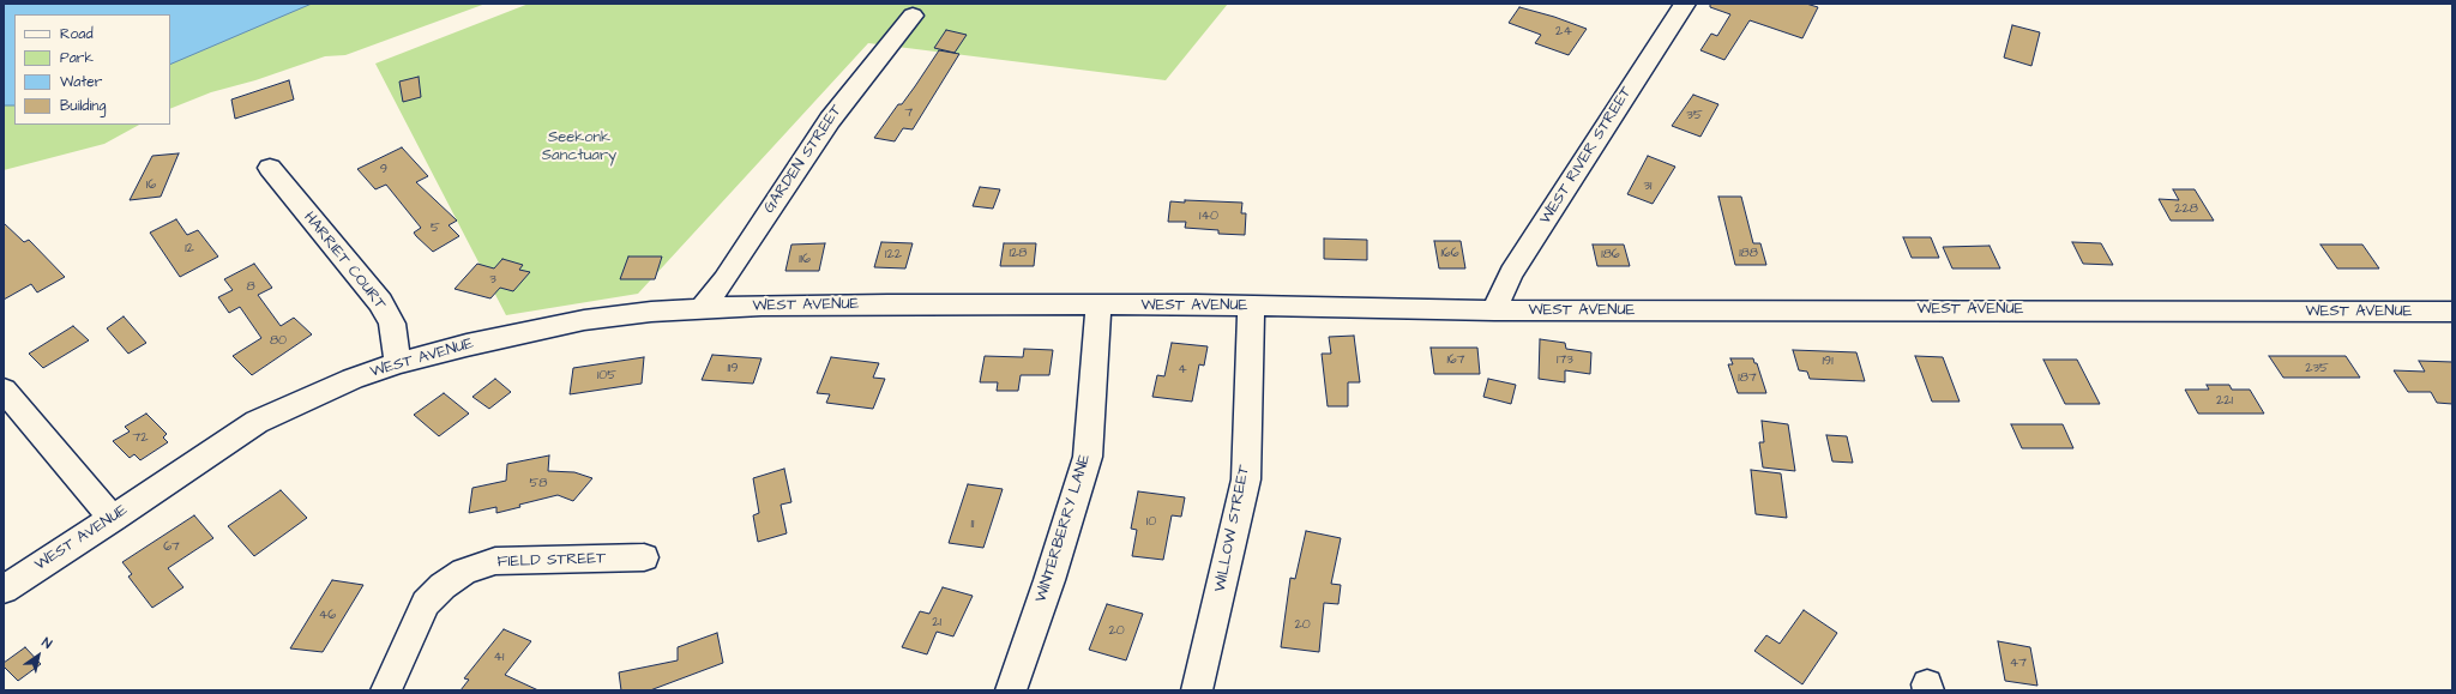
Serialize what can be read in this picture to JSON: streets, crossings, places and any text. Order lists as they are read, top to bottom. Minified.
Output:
{"streets":{"street":["WEST RIVER STREET","GARDEN STREET","HARRIET COURT","WEST AVENUE","WINTERBERRY LANE","WILLOW STREET","FIELD STREET"]},"crossings":[["WEST RIVER STREET","WEST AVENUE"],["GARDEN STREET","WEST AVENUE"],["HARRIET COURT","WEST AVENUE"],["WEST AVENUE","WINTERBERRY LANE"],["WEST AVENUE","WILLOW STREET"]],"parks":["Seekonk Sanctuary"],"house_numbers":["24","7","35","9","16","31","228","140","5","12","128","166","188","122","186","116","3","8","80","167","173","191","119","235","4","105","187","221","72","58","10","11","67","46","21","20","20","41","47"],"legend":["Road","Park","Water","Building"],"north":"top right"}
